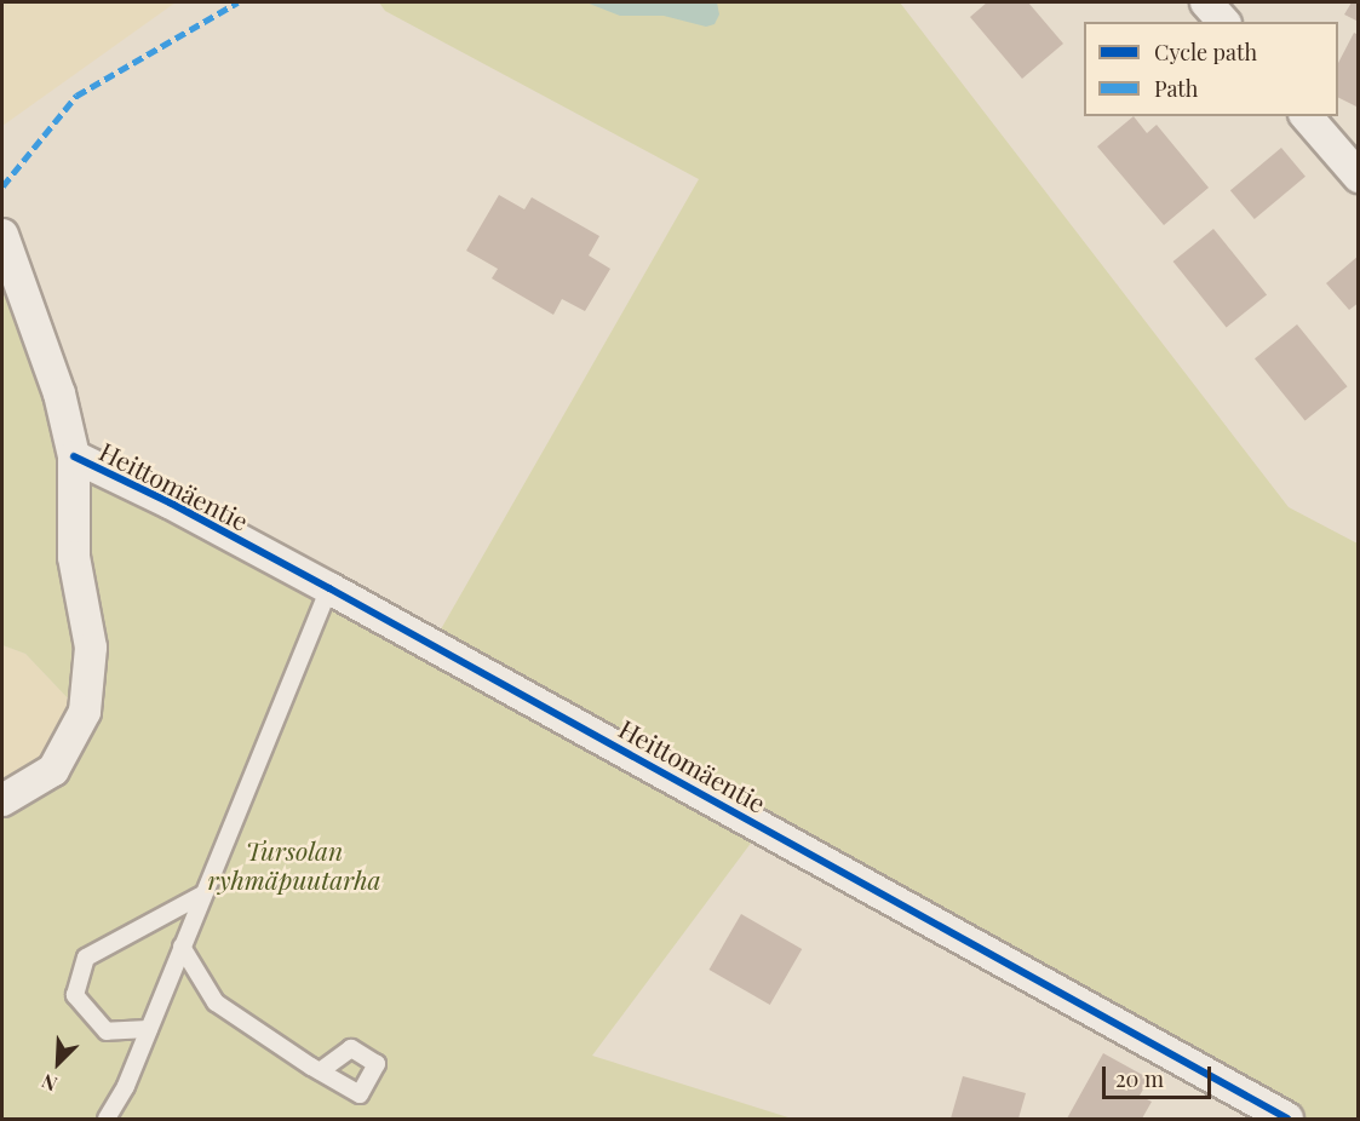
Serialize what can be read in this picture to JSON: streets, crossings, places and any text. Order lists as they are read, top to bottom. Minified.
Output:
{"streets":{"street":["Heittomäentie"]},"parks":["Tursolan ryhmäpuutarha"],"legend":["Cycle path","Path"],"scale_bar":"20 m","north":"bottom left"}
